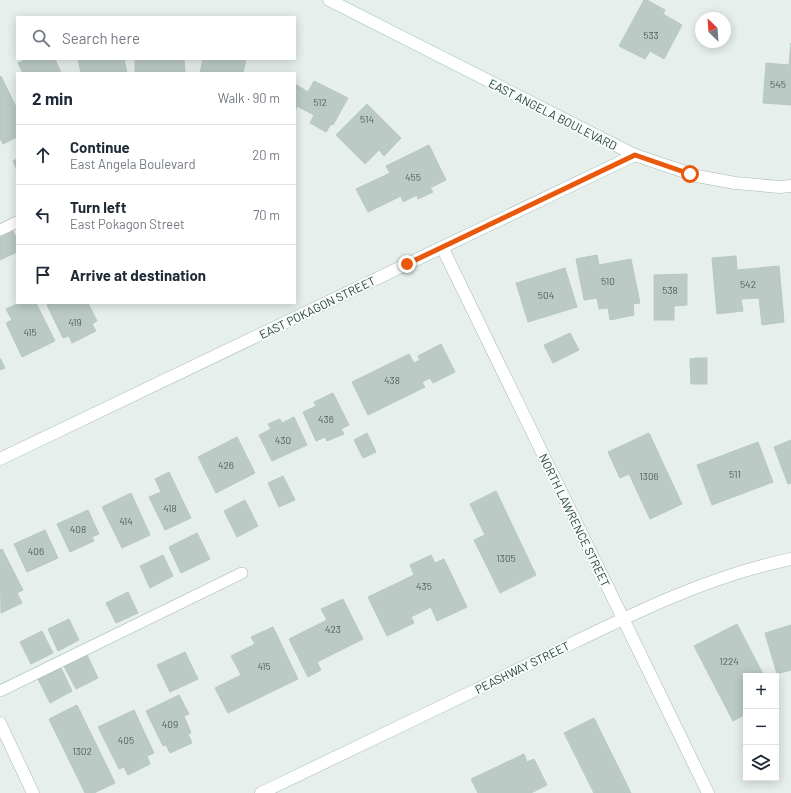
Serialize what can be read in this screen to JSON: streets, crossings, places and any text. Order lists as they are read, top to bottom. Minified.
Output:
{"streets":{"street":["EAST ANGELA BOULEVARD","EAST POKAGON STREET","NORTH LAWRENCE STREET","PEASHWAY STREET"]},"crossings":[["EAST ANGELA BOULEVARD","EAST POKAGON STREET"],["EAST POKAGON STREET","NORTH LAWRENCE STREET"],["NORTH LAWRENCE STREET","PEASHWAY STREET"]],"house_numbers":["533","545","512","514","455","510","542","538","504","419","415","438","436","430","426","511","1306","418","414","408","406","1305","435","423","1224","415","409","405","1302"],"north":"top left","page":{"search":"Search here","heading":["2 min","Walk · 90 m"],"list":[["Continue","East Angela Boulevard","20 m"],["Turn left","East Pokagon Street","70 m"],"Arrive at destination"],"map_buttons":["+","−"]}}
